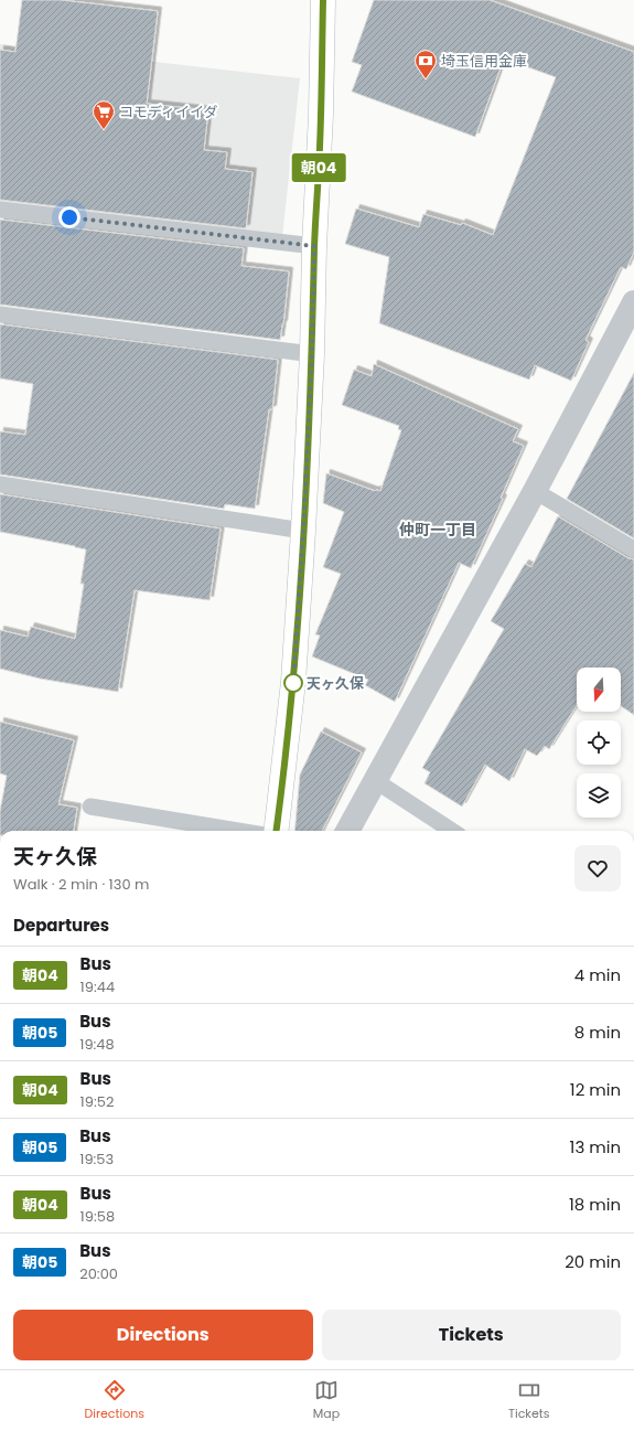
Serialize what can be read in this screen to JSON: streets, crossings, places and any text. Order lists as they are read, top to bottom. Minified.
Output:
{"districts":["仲町一丁目"],"places":{"bank":["埼玉信用金庫"],"supermarket":["コモディイイダ"],"other":["天ヶ久保"]},"lines":["bus line 朝04"],"north":"bottom","page":{"on_map":"朝04","heading":[["天ヶ久保","Walk · 2 min · 130 m"],"Departures"],"list":[{"mark":"朝04","name":"Bus","note":"19:44","value":"4 min"},{"mark":"朝05","name":"Bus","note":"19:48","value":"8 min"},{"mark":"朝04","name":"Bus","note":"19:52","value":"12 min"},{"mark":"朝05","name":"Bus","note":"19:53","value":"13 min"},{"mark":"朝04","name":"Bus","note":"19:58","value":"18 min"},{"mark":"朝05","name":"Bus","note":"20:00","value":"20 min"}],"buttons":["Directions","Tickets"],"tabs":["Directions","Map","Tickets"]}}
